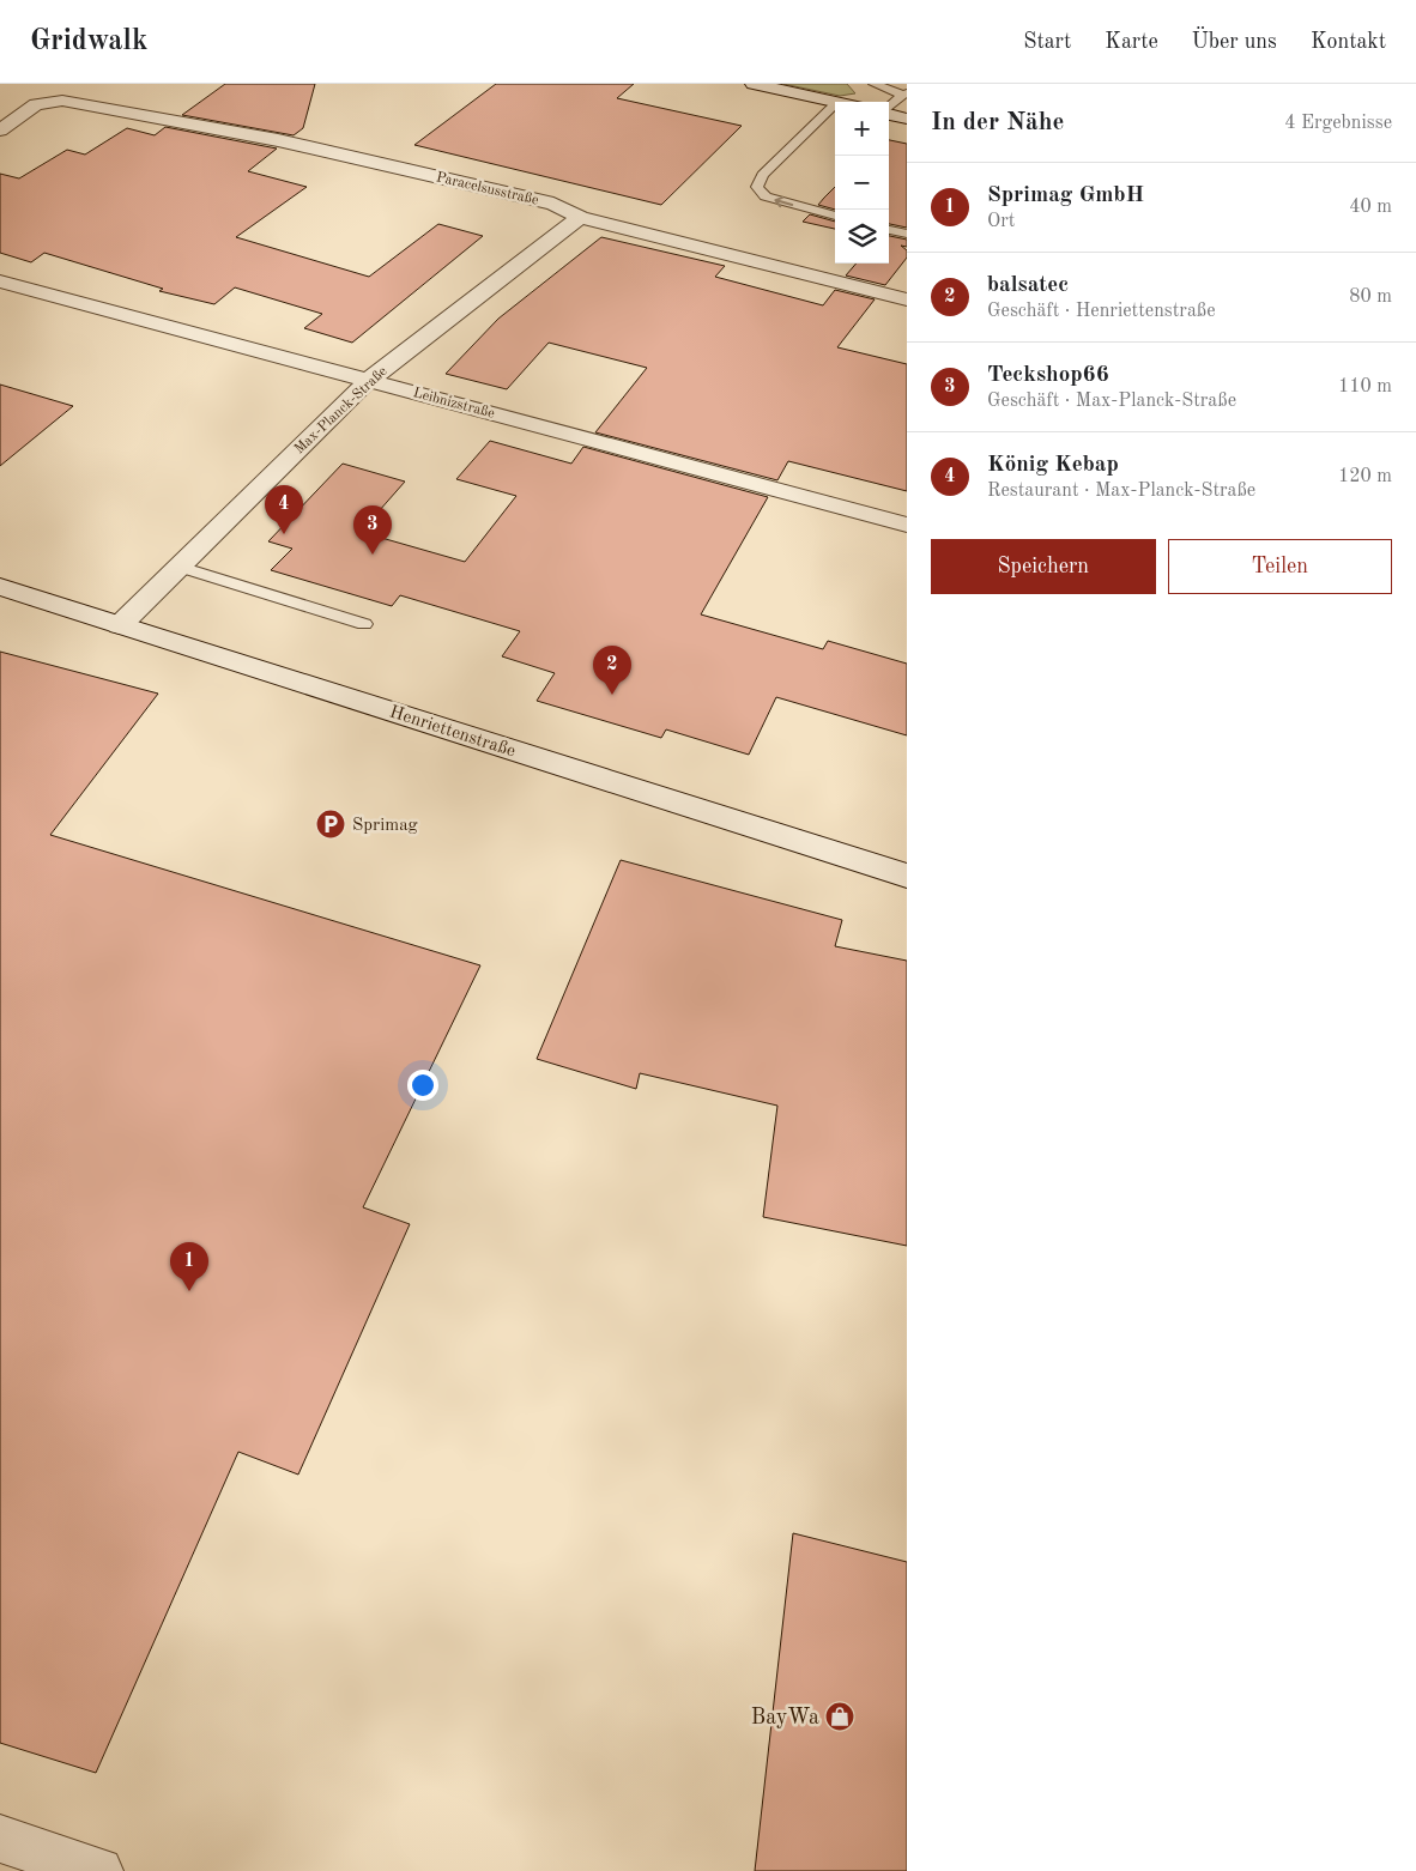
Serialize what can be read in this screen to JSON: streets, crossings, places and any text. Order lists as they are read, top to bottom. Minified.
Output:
{"streets":{"street":["Paracelsusstraße","Leibnizstraße","Max-Planck-Straße","Henriettenstraße"]},"crossings":[["Paracelsusstraße","Max-Planck-Straße"],["Leibnizstraße","Max-Planck-Straße"],["Max-Planck-Straße","Henriettenstraße"]],"places":{"parking":["Sprimag"],"shop":["BayWa"]},"page":{"header":"Gridwalk","nav":["Start","Karte","Über uns","Kontakt"],"heading":["In der Nähe","4 Ergebnisse"],"map_buttons":["+","−"],"list":[{"mark":"1","name":"Sprimag GmbH","note":"Ort","value":"40 m"},{"mark":"2","name":"balsatec","note":"Geschäft · Henriettenstraße","value":"80 m"},{"mark":"3","name":"Teckshop66","note":"Geschäft · Max-Planck-Straße","value":"110 m"},{"mark":"4","name":"König Kebap","note":"Restaurant · Max-Planck-Straße","value":"120 m"}],"pins":["4","3","2","1"],"buttons":["Speichern","Teilen"]}}
